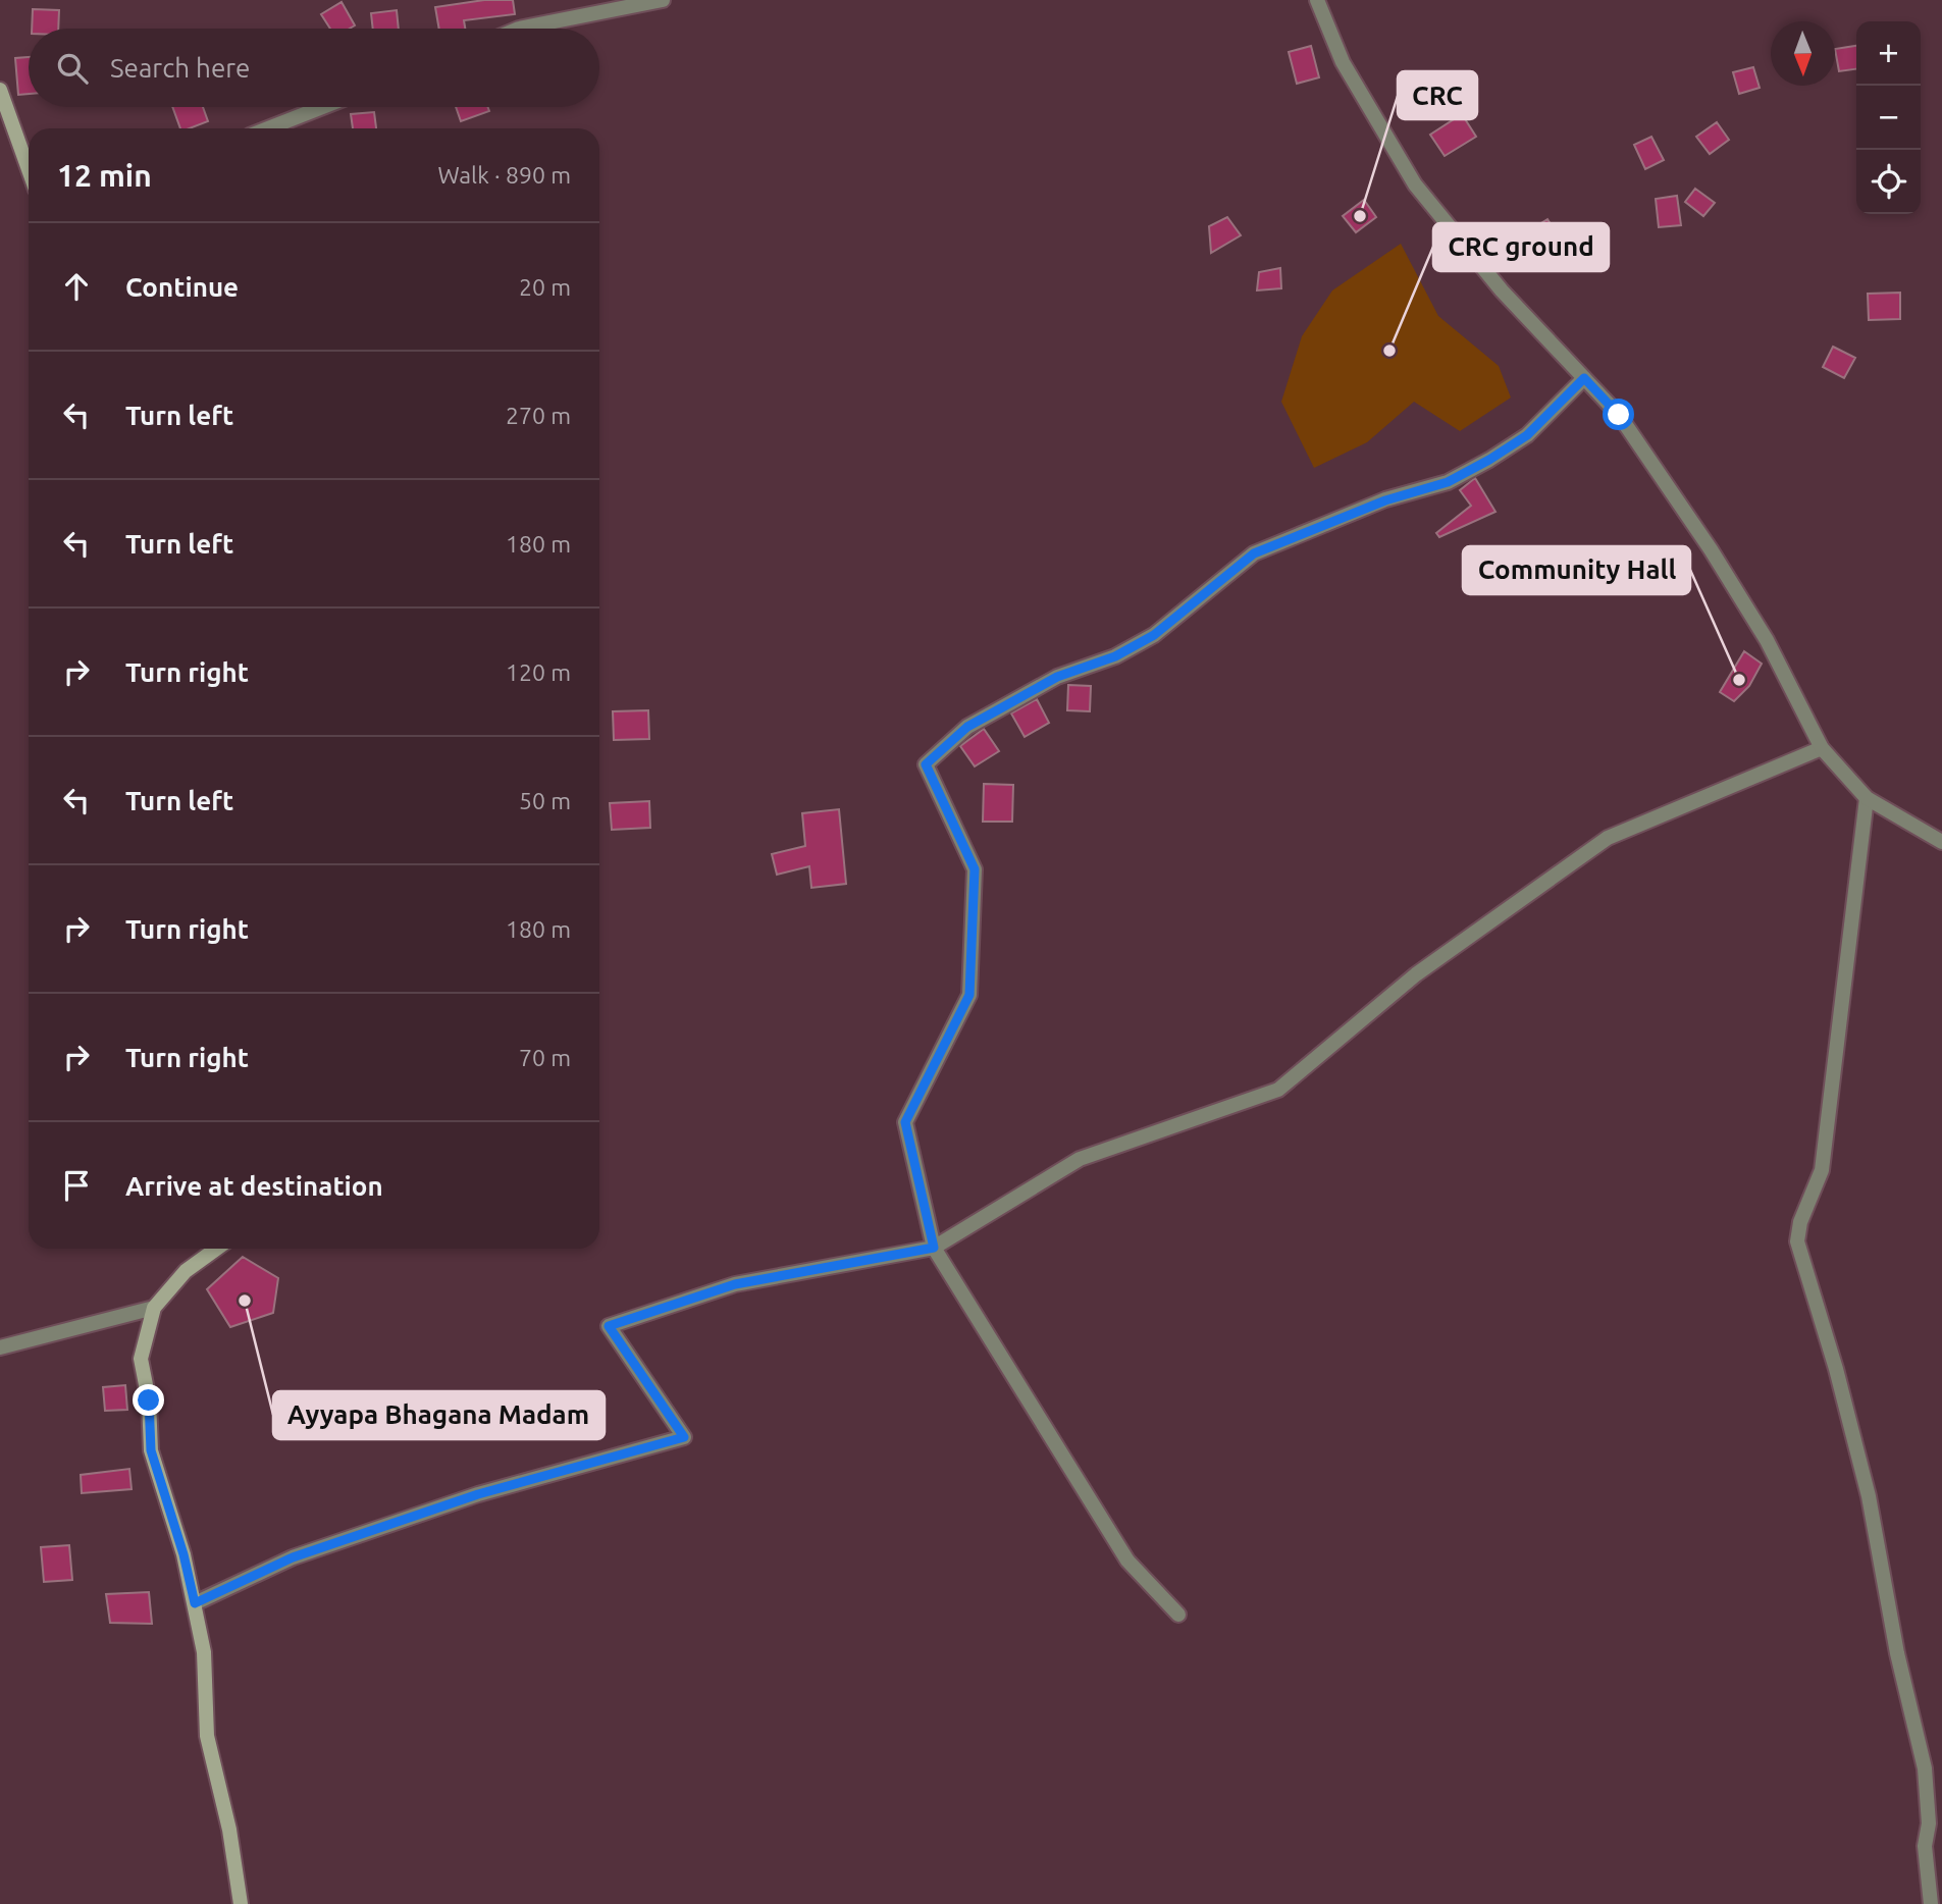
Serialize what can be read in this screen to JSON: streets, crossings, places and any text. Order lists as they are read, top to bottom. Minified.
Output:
{"places":["CRC","CRC ground","Community Hall","Ayyapa Bhagana Madam"],"north":"bottom","page":{"map_buttons":["+","−"],"search":"Search here","heading":["12 min","Walk · 890 m"],"list":[["Continue","20 m"],["Turn left","270 m"],["Turn left","180 m"],["Turn right","120 m"],["Turn left","50 m"],["Turn right","180 m"],["Turn right","70 m"],"Arrive at destination"]}}
